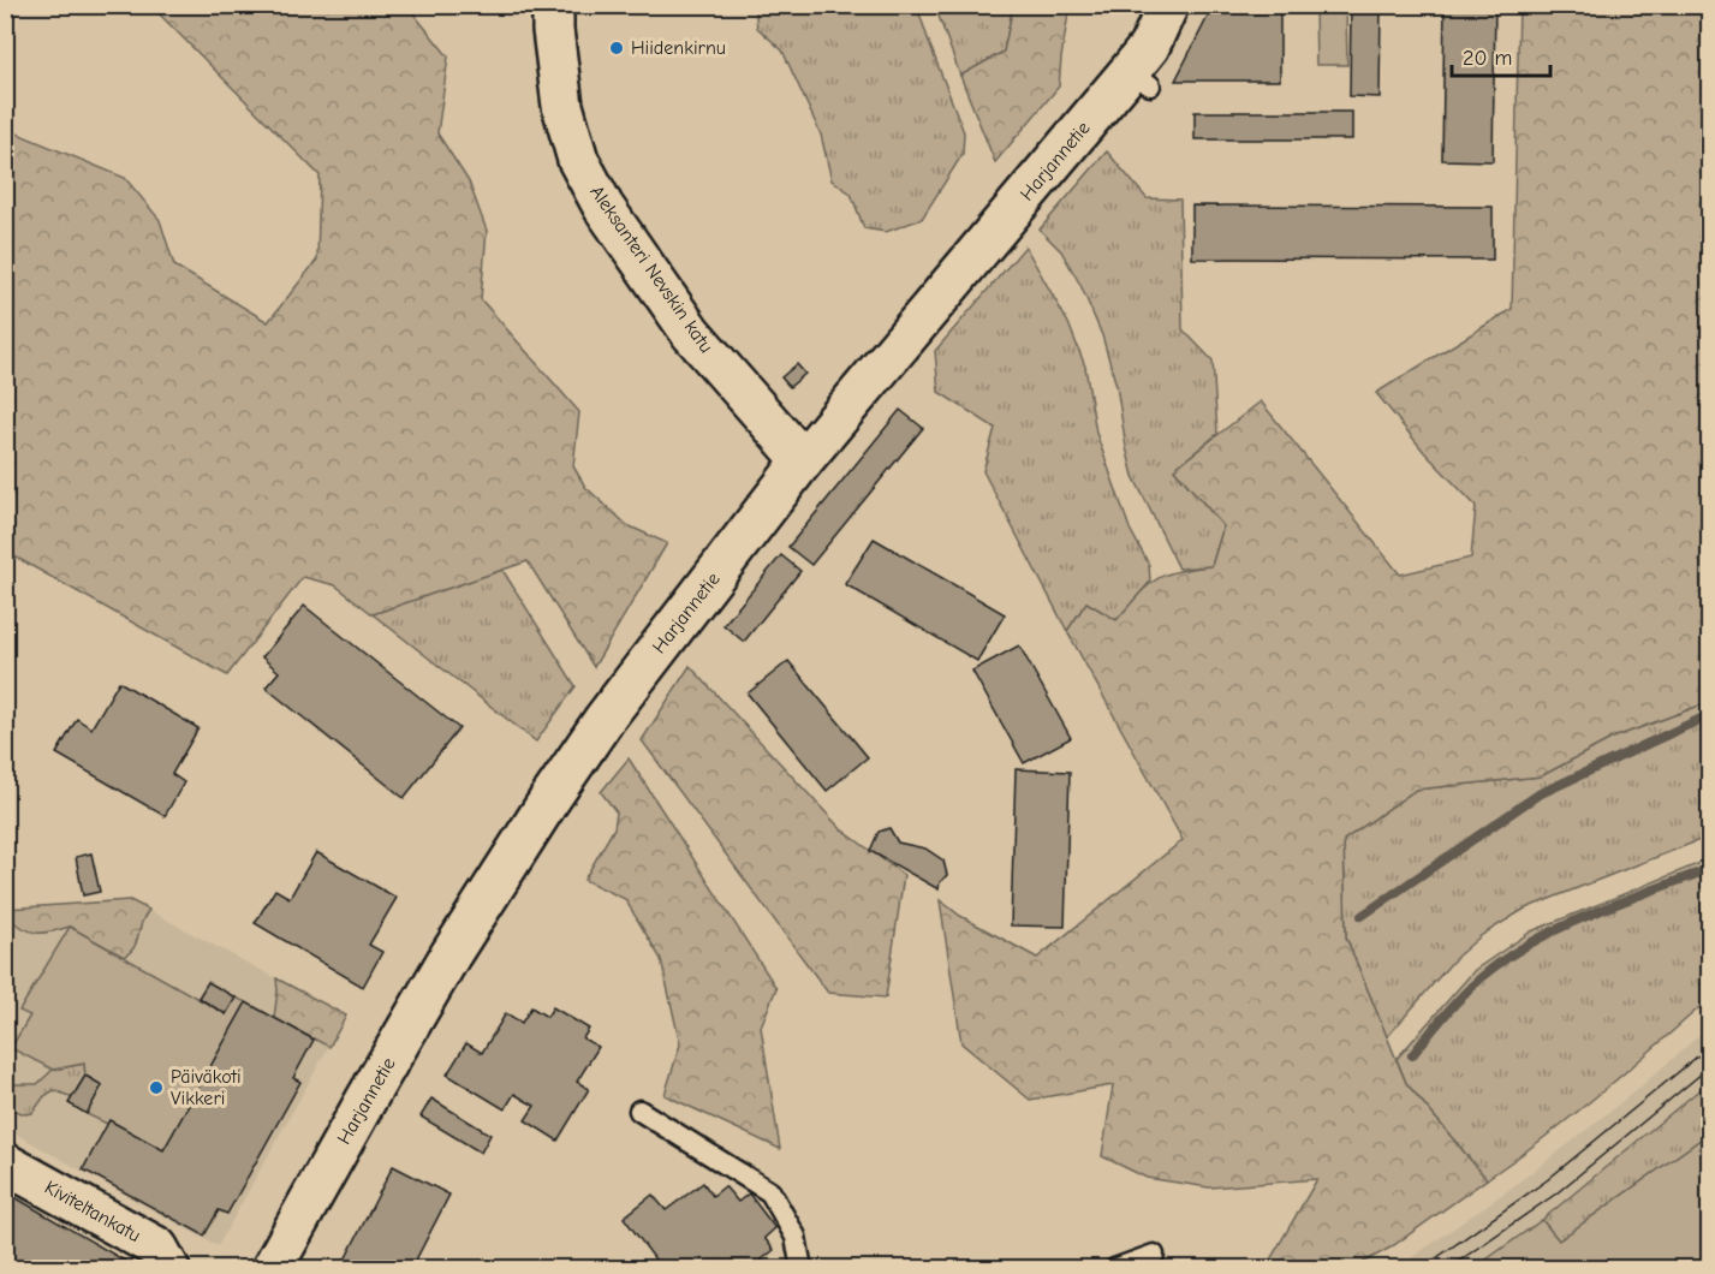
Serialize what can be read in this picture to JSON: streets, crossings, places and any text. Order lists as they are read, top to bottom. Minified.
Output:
{"streets":{"street":["Harjannetie","Aleksanteri Nevskin katu","Kiviteltankatu"]},"crossings":[["Harjannetie","Aleksanteri Nevskin katu"]],"places":["Hiidenkirnu","Päiväkoti Vikkeri"],"scale_bar":"20 m"}
